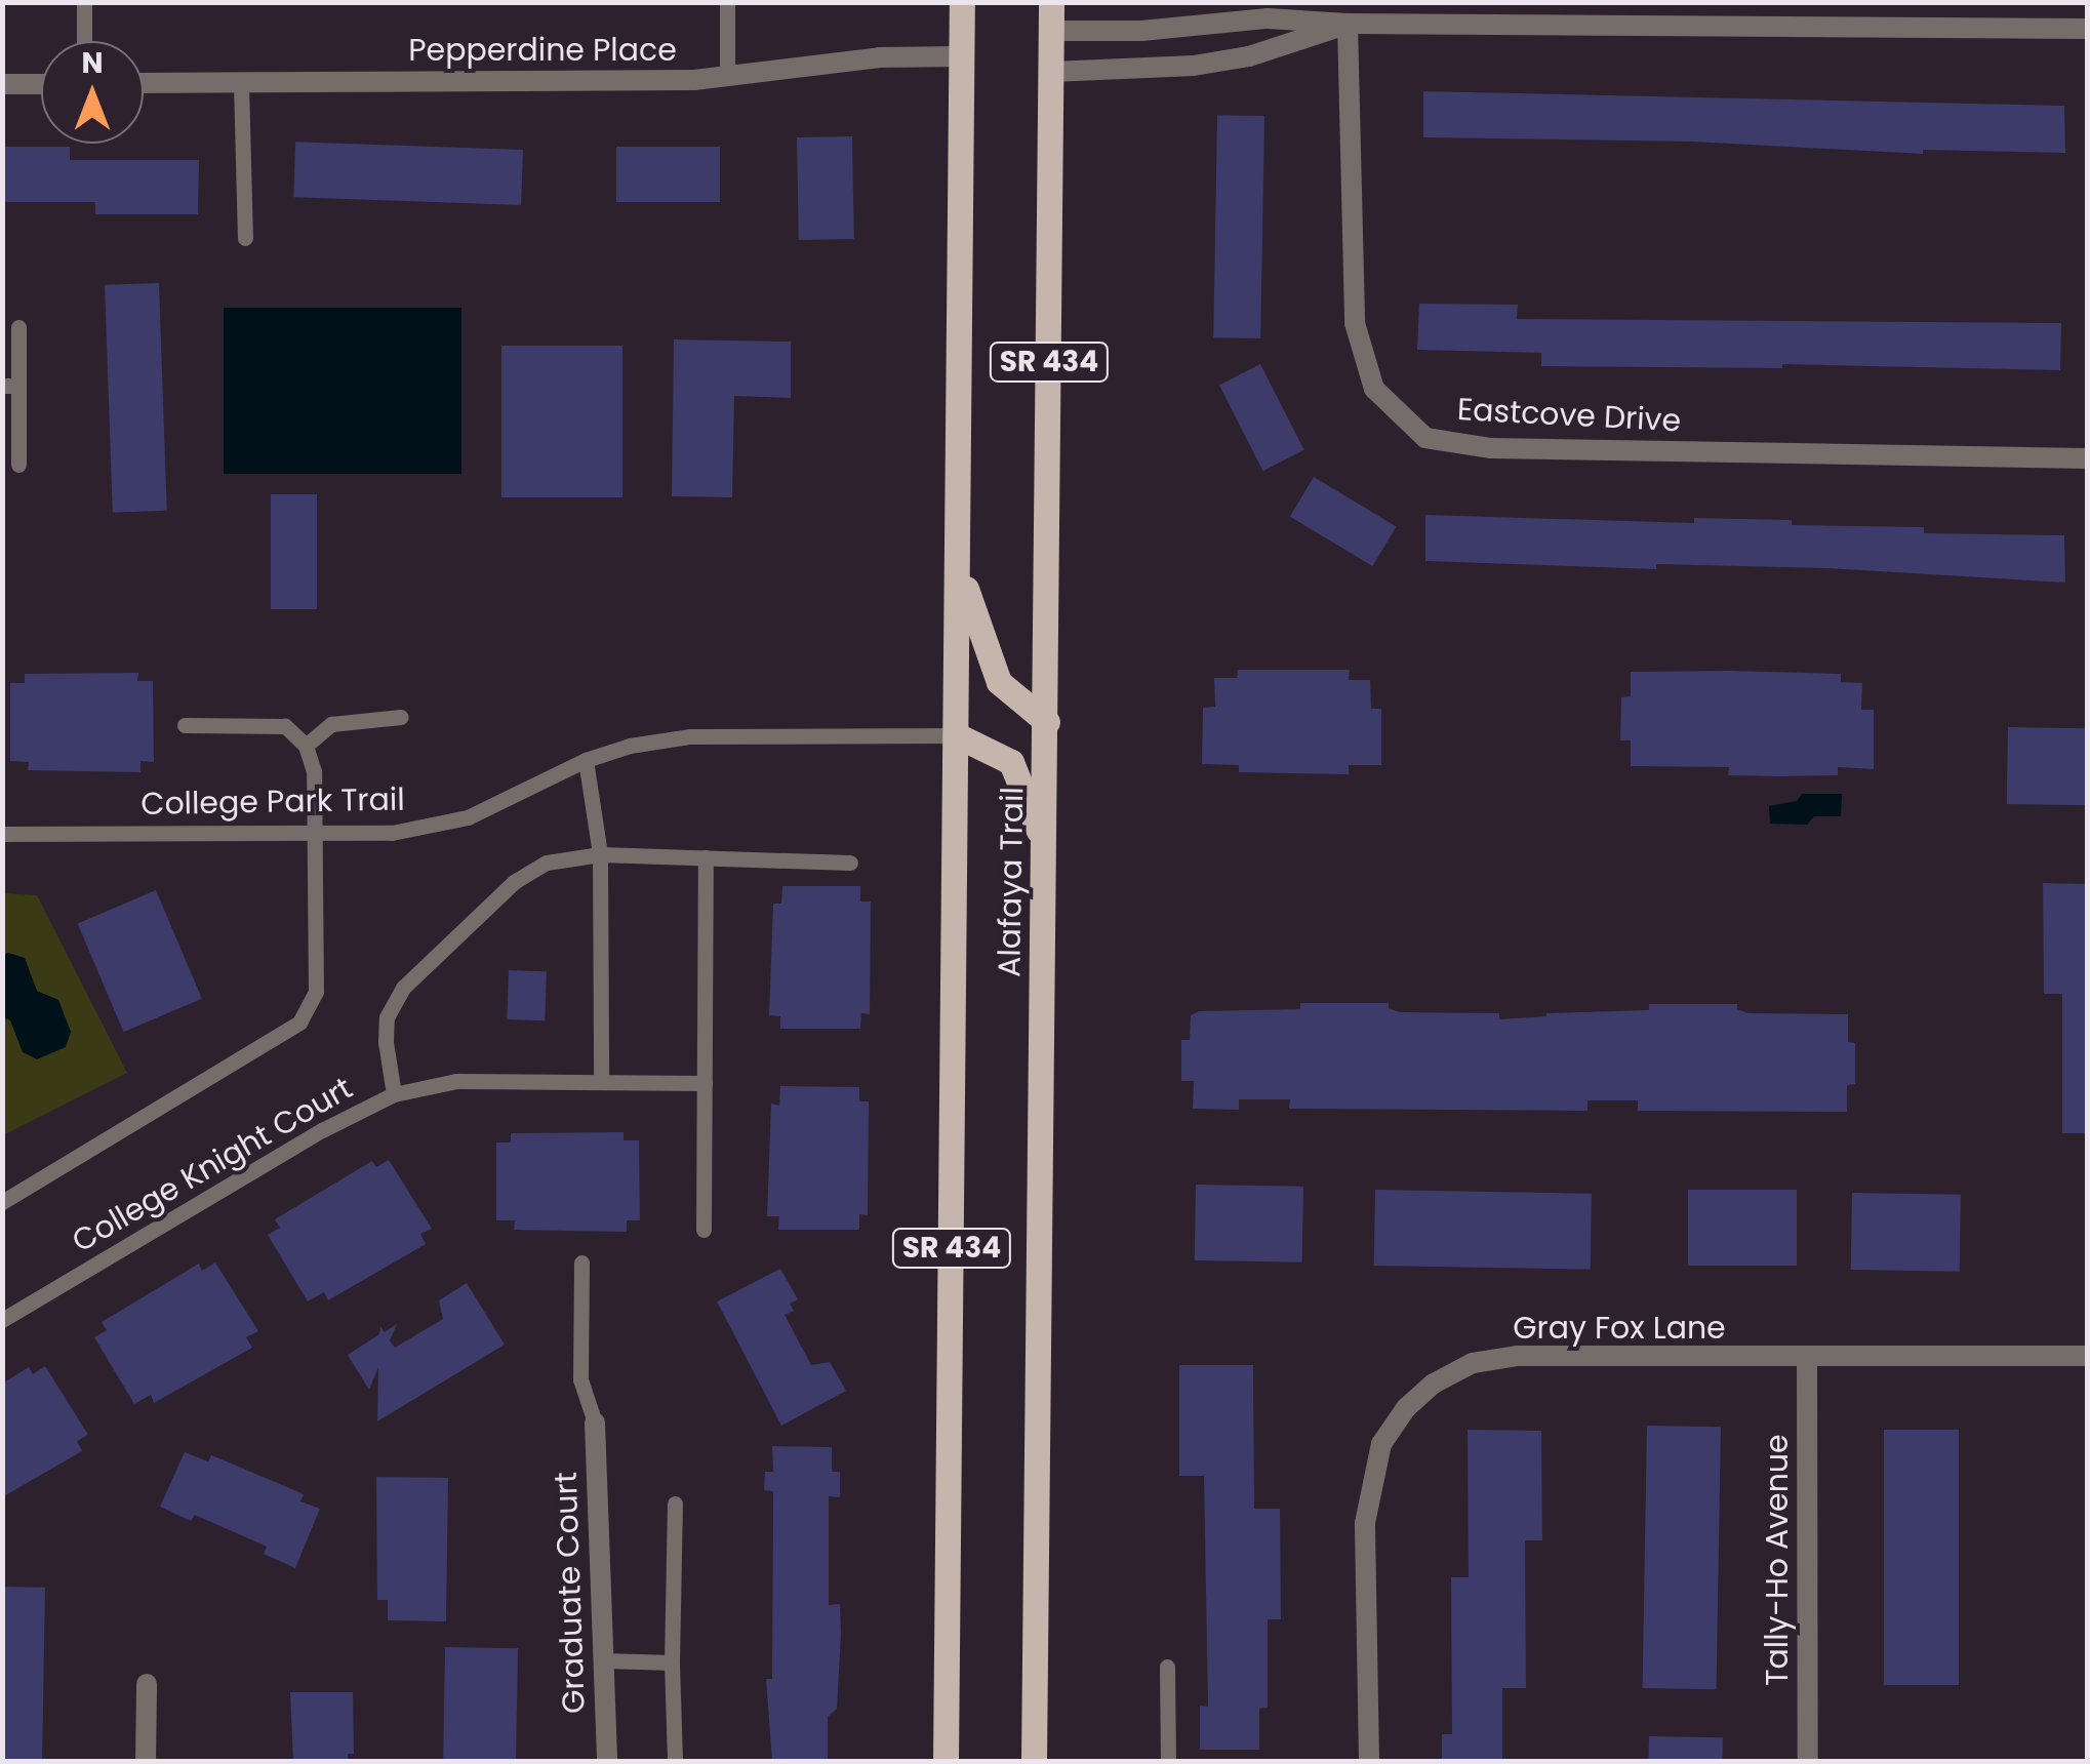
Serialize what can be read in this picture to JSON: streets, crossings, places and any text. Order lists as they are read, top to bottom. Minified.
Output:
{"streets":{"main road":["SR 434","Alafaya Trail"],"street":["Pepperdine Place","Eastcove Drive","Gray Fox Lane","Tally-Ho Avenue","Graduate Court"],"lane":["College Park Trail","College Knight Court"]},"crossings":[["Pepperdine Place","Alafaya Trail"],["College Park Trail","Alafaya Trail"],["Gray Fox Lane","Tally-Ho Avenue"]],"north":"top"}
